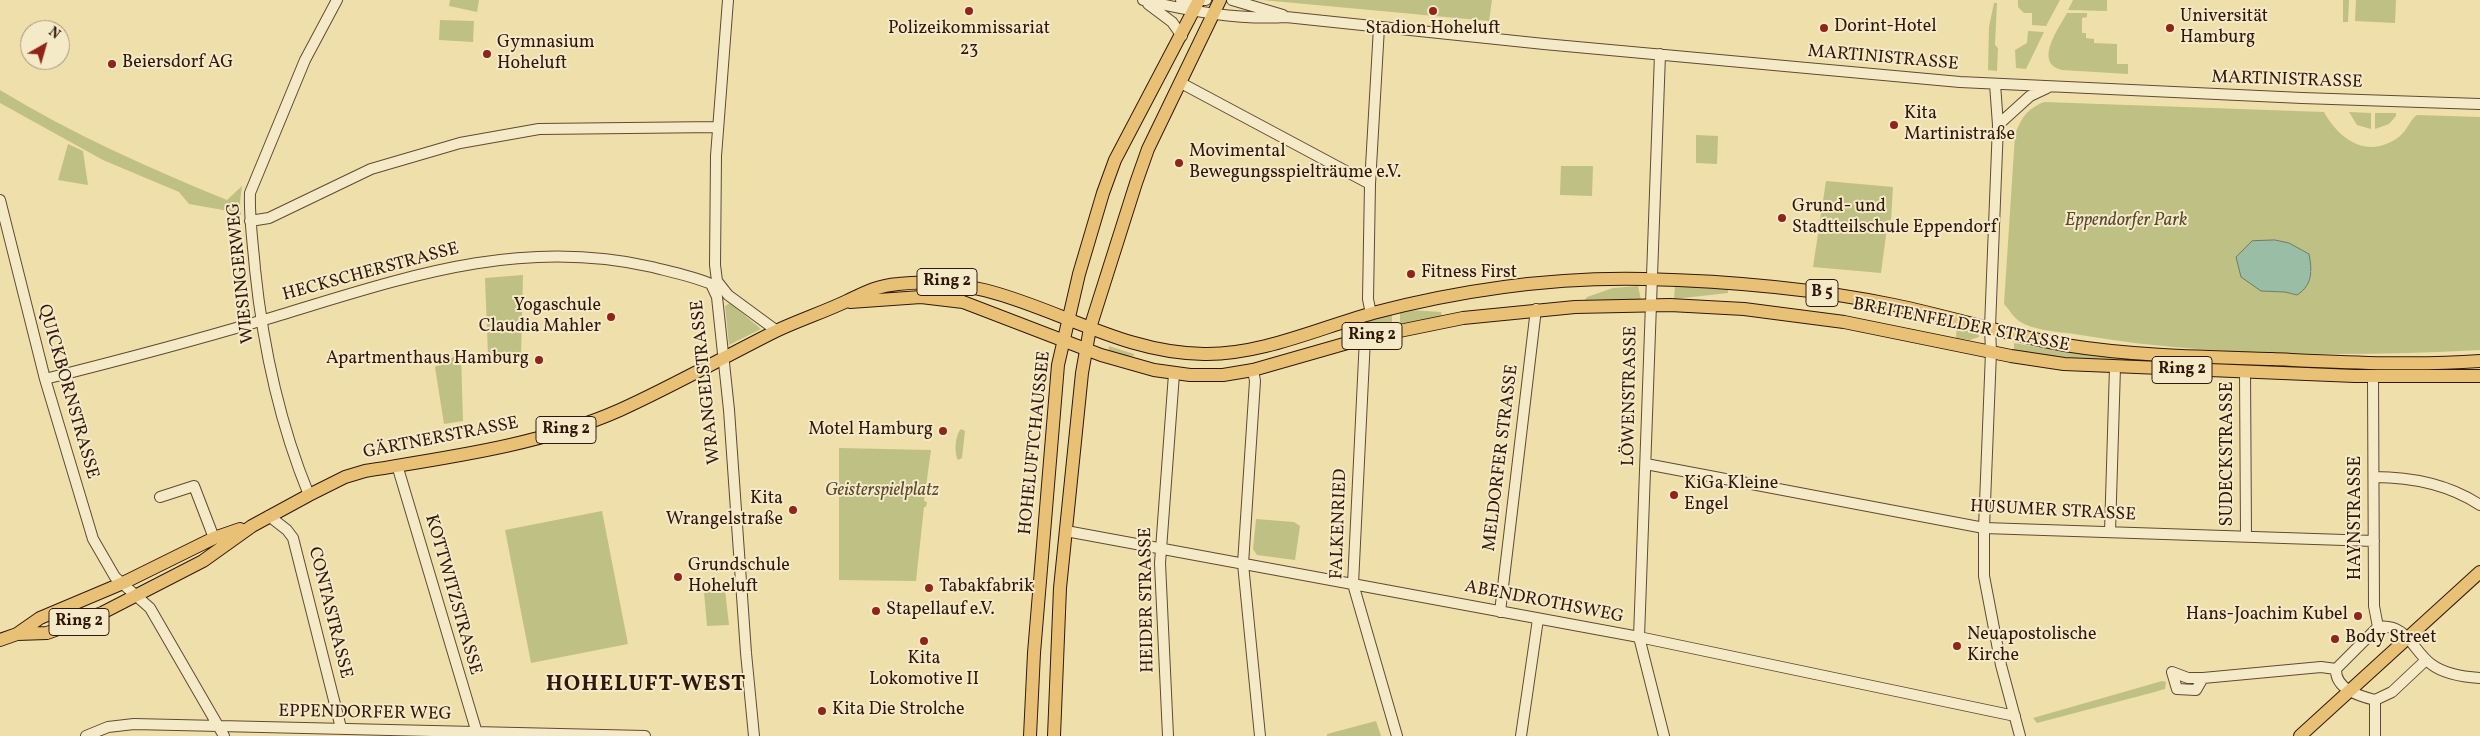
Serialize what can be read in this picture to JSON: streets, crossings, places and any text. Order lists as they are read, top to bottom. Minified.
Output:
{"streets":{"main road":["Ring 2","B 5","BREITENFELDER STRASSE","GÄRTNERSTRASSE","HOHELUFTCHAUSSEE"],"street":["MARTINISTRASSE","WIESINGERWEG","HECKSCHERSTRASSE","WRANGELSTRASSE","QUICKBORNSTRASSE","LÖWENSTRASSE","SUDECKSTRASSE","MELDORFER STRASSE","HUSUMER STRASSE","HAYNSTRASSE","FALKENRIED","KOTTWITZSTRASSE","HEIDER STRASSE","ABENDROTHSWEG","CONTASTRASSE","EPPENDORFER WEG"]},"crossings":[["MARTINISTRASSE","LÖWENSTRASSE"],["MARTINISTRASSE","HOHELUFTCHAUSSEE"],["WIESINGERWEG","HECKSCHERSTRASSE"],["WIESINGERWEG","GÄRTNERSTRASSE"],["HECKSCHERSTRASSE","WRANGELSTRASSE"],["HECKSCHERSTRASSE","QUICKBORNSTRASSE"],["BREITENFELDER STRASSE","LÖWENSTRASSE"],["BREITENFELDER STRASSE","GÄRTNERSTRASSE"],["BREITENFELDER STRASSE","SUDECKSTRASSE"],["BREITENFELDER STRASSE","MELDORFER STRASSE"],["BREITENFELDER STRASSE","HAYNSTRASSE"],["BREITENFELDER STRASSE","FALKENRIED"],["BREITENFELDER STRASSE","HEIDER STRASSE"],["WRANGELSTRASSE","GÄRTNERSTRASSE"],["QUICKBORNSTRASSE","GÄRTNERSTRASSE"],["QUICKBORNSTRASSE","EPPENDORFER WEG"],["LÖWENSTRASSE","HUSUMER STRASSE"],["LÖWENSTRASSE","ABENDROTHSWEG"],["GÄRTNERSTRASSE","HOHELUFTCHAUSSEE"],["GÄRTNERSTRASSE","KOTTWITZSTRASSE"],["GÄRTNERSTRASSE","CONTASTRASSE"],["SUDECKSTRASSE","HUSUMER STRASSE"],["MELDORFER STRASSE","ABENDROTHSWEG"],["HUSUMER STRASSE","HAYNSTRASSE"],["FALKENRIED","ABENDROTHSWEG"],["KOTTWITZSTRASSE","EPPENDORFER WEG"],["HEIDER STRASSE","ABENDROTHSWEG"],["CONTASTRASSE","EPPENDORFER WEG"]],"districts":["HOHELUFT-WEST"],"parks":["Eppendorfer Park","Geisterspielplatz"],"places":["Polizeikommissariat 23","Stadion Hoheluft","Dorint-Hotel","Universität Hamburg","Gymnasium Hoheluft","Beiersdorf AG","Kita Martinistraße","Movimental Bewegungsspielträume e.V.","Grund- und Stadtteilschule Eppendorf","Fitness First","Yogaschule Claudia Mahler","Apartmenthaus Hamburg","Motel Hamburg","KiGa Kleine Engel","Kita Wrangelstraße","Grundschule Hoheluft","Tabakfabrik","Stapellauf e.V.","Hans-Joachim Kubel","Body Street","Kita Lokomotive II","Neuapostolische Kirche","Kita Die Strolche"],"north":"top right"}
